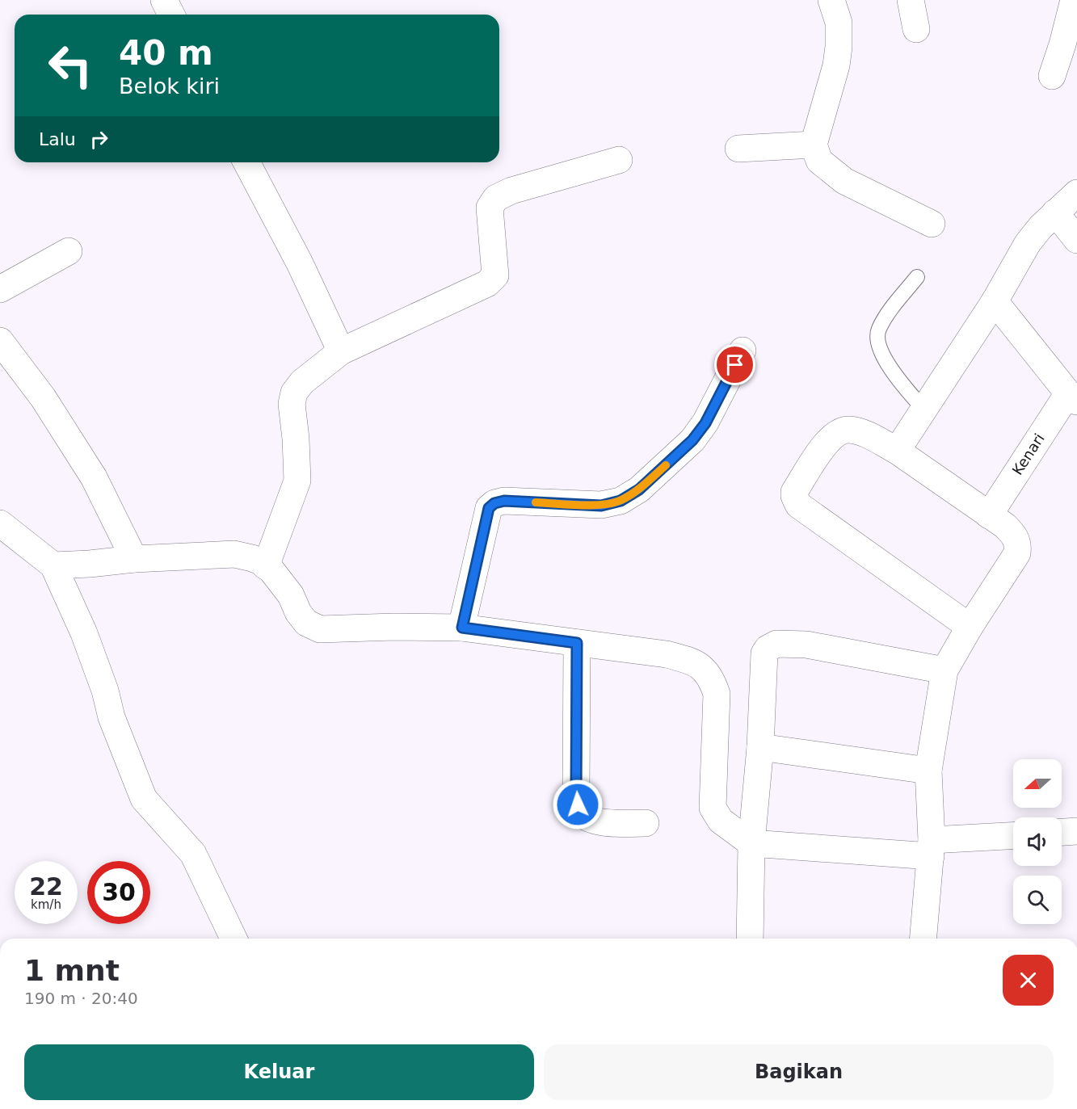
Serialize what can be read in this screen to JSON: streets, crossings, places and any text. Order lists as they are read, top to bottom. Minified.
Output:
{"streets":{"street":["Kenari"]},"north":"left","page":{"turn":["40 m","Belok kiri"],"then":"Lalu","speed":"22 km/h","limit":"30","heading":["1 mnt","190 m · 20:40"],"buttons":["Keluar","Bagikan"]}}
